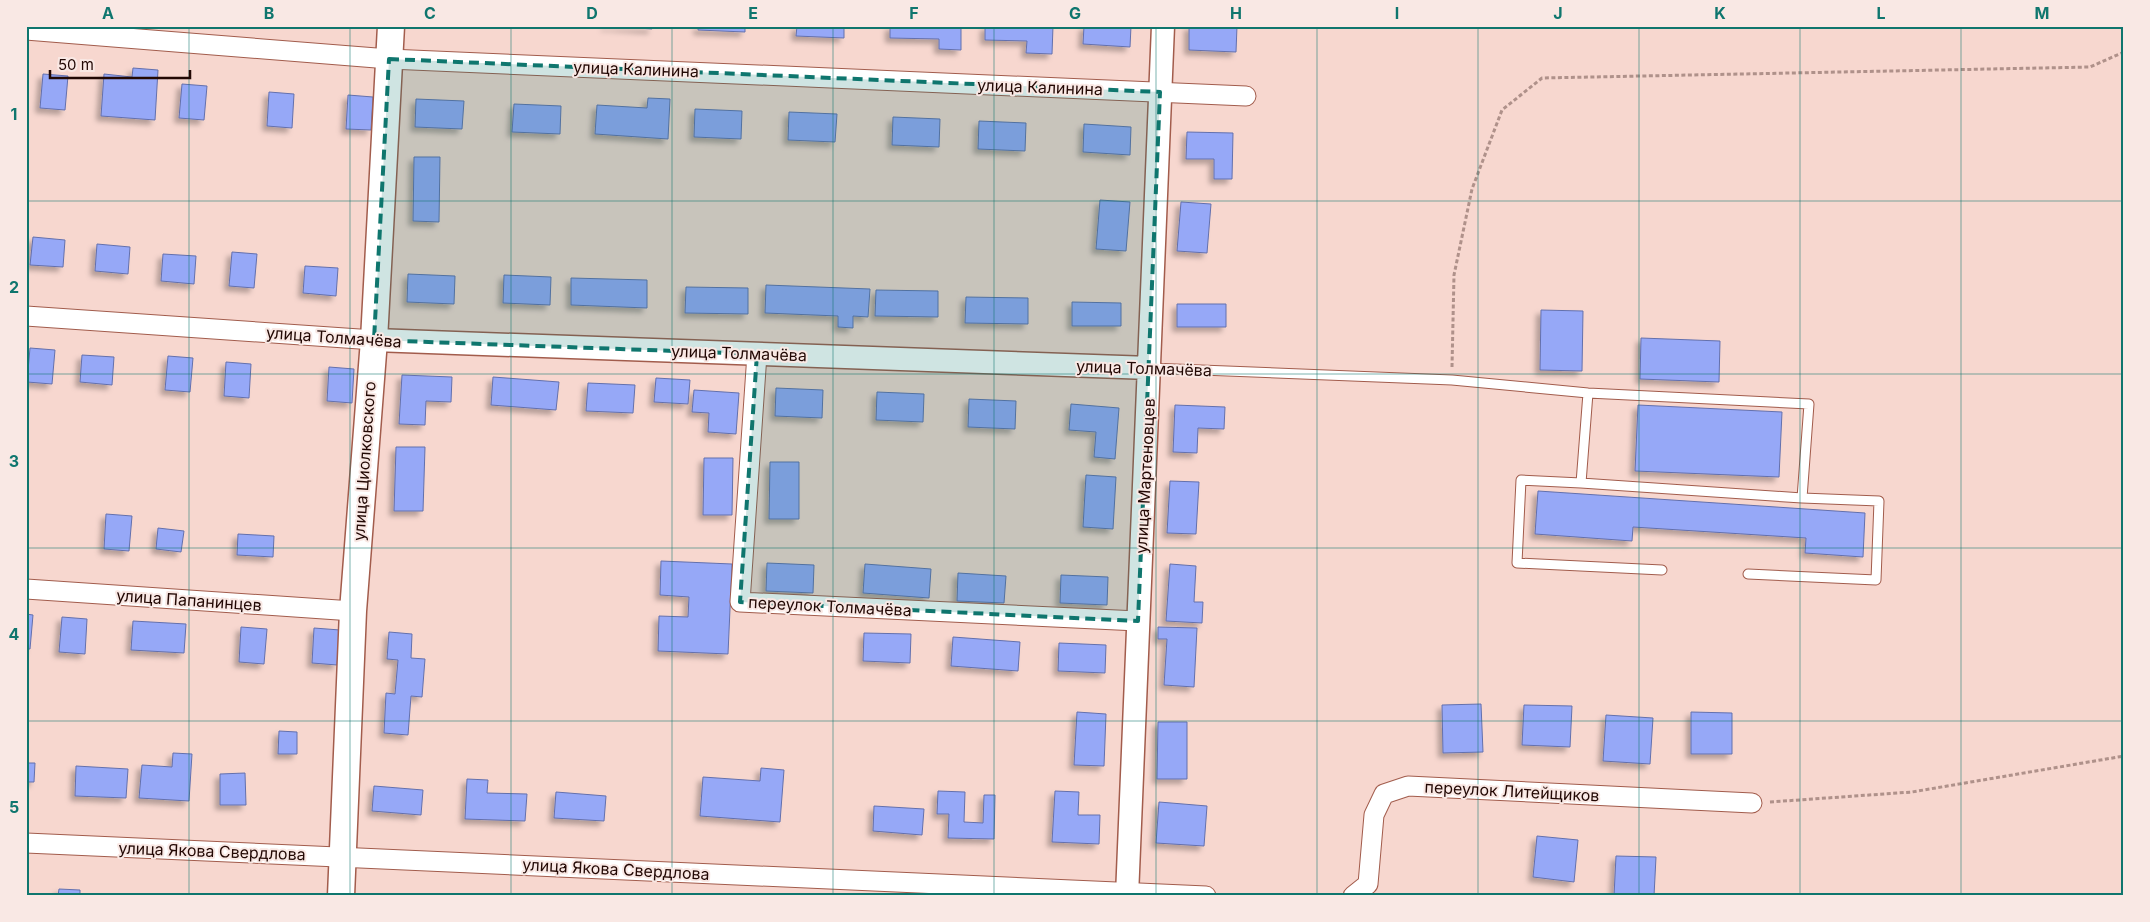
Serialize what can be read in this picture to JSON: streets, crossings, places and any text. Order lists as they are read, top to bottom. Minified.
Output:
{"streets":{"main road":["улица Циолковского"],"street":["улица Калинина","улица Толмачёва","улица Мартеновцев","улица Папанинцев","переулок Толмачёва","переулок Литейщиков","улица Якова Свердлова"]},"crossings":[["улица Калинина","улица Циолковского"],["улица Калинина","улица Мартеновцев"],["улица Толмачёва","улица Циолковского"],["улица Толмачёва","улица Мартеновцев"],["улица Толмачёва","переулок Толмачёва"],["улица Циолковского","улица Папанинцев"],["улица Циолковского","улица Якова Свердлова"],["улица Мартеновцев","переулок Толмачёва"],["улица Мартеновцев","улица Якова Свердлова"]],"scale_bar":"50 m","grid":{"columns":["A","B","C","D","E","F","G","H","I","J","K","L","M"],"rows":["1","2","3","4","5"]}}
